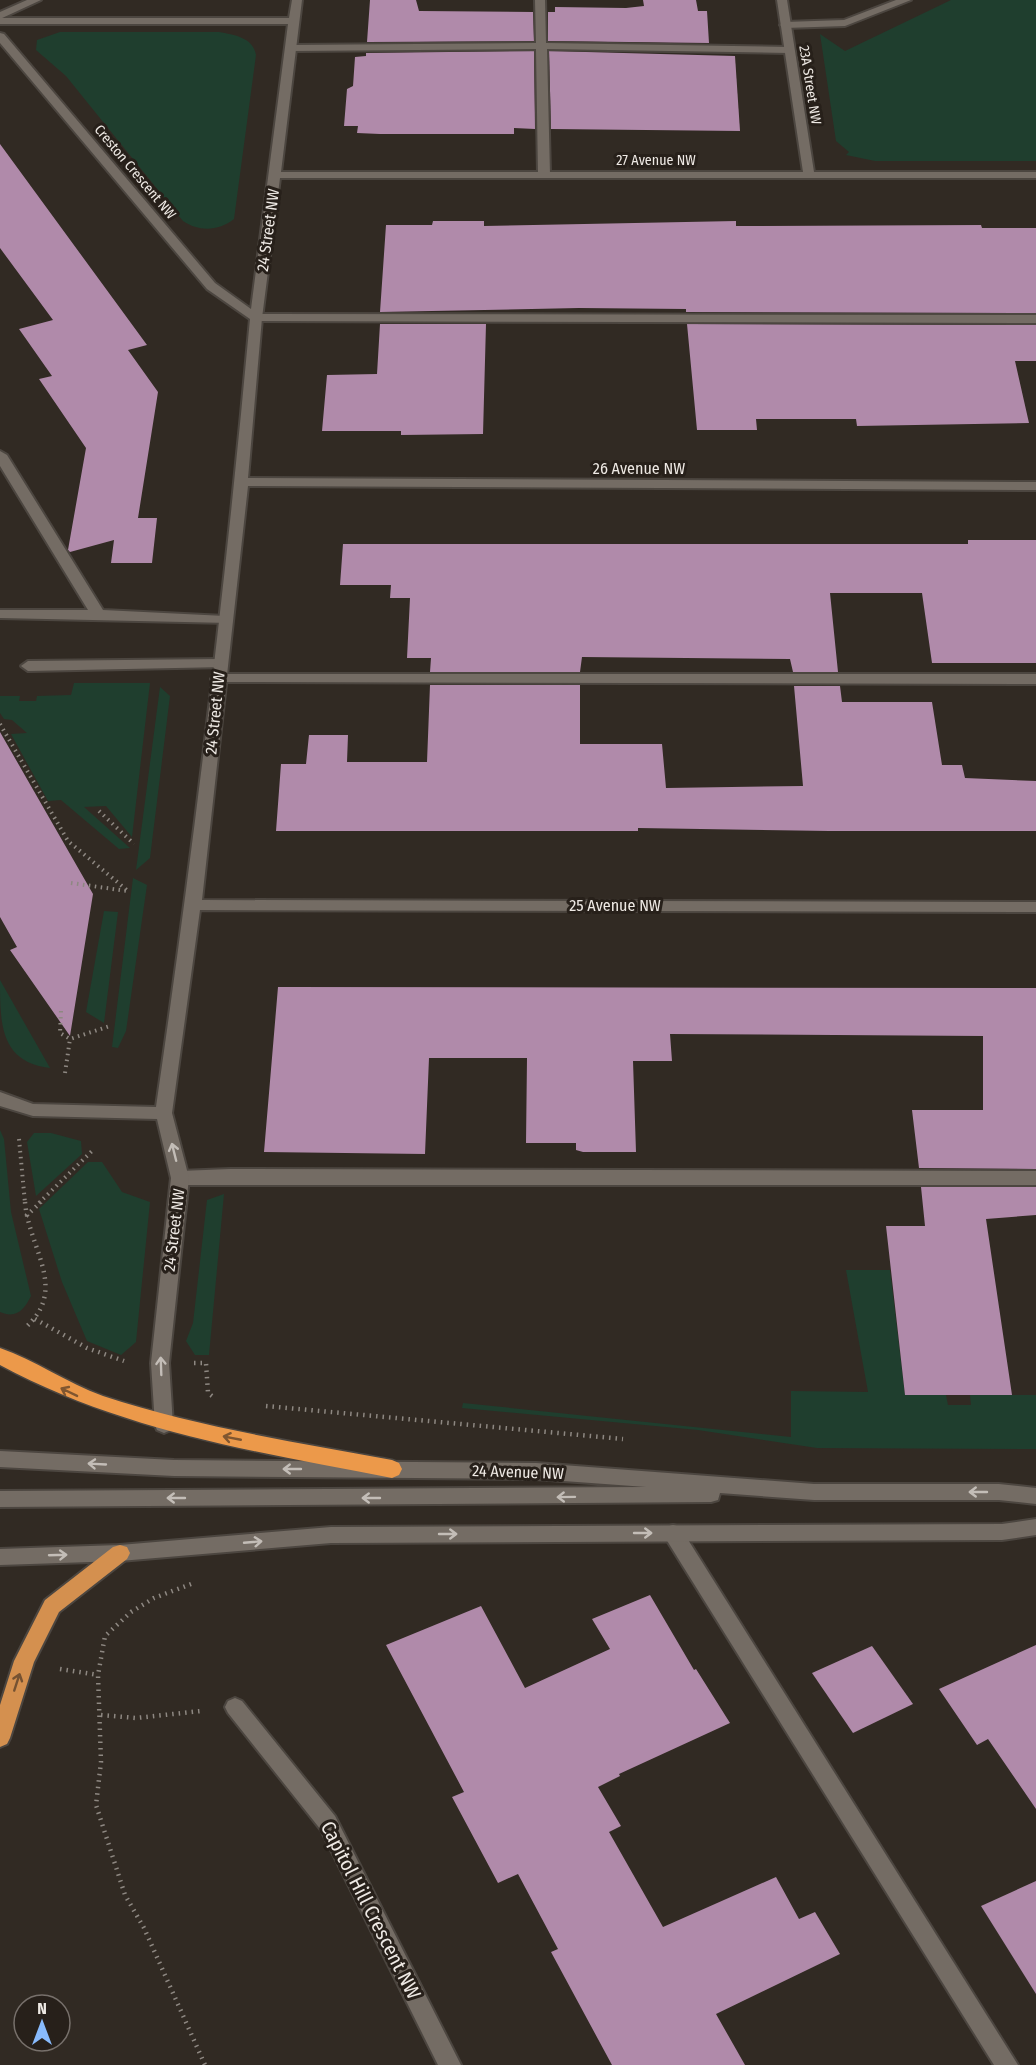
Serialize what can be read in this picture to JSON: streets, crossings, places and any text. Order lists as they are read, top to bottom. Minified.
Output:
{"streets":{"street":["23A Street NW","27 Avenue NW","Creston Crescent NW","24 Street NW","26 Avenue NW","25 Avenue NW","24 Avenue NW","Capitol Hill Crescent NW"]},"crossings":[["23A Street NW","27 Avenue NW"],["27 Avenue NW","24 Street NW"],["Creston Crescent NW","24 Street NW"],["24 Street NW","26 Avenue NW"],["24 Street NW","25 Avenue NW"]],"north":"top"}
